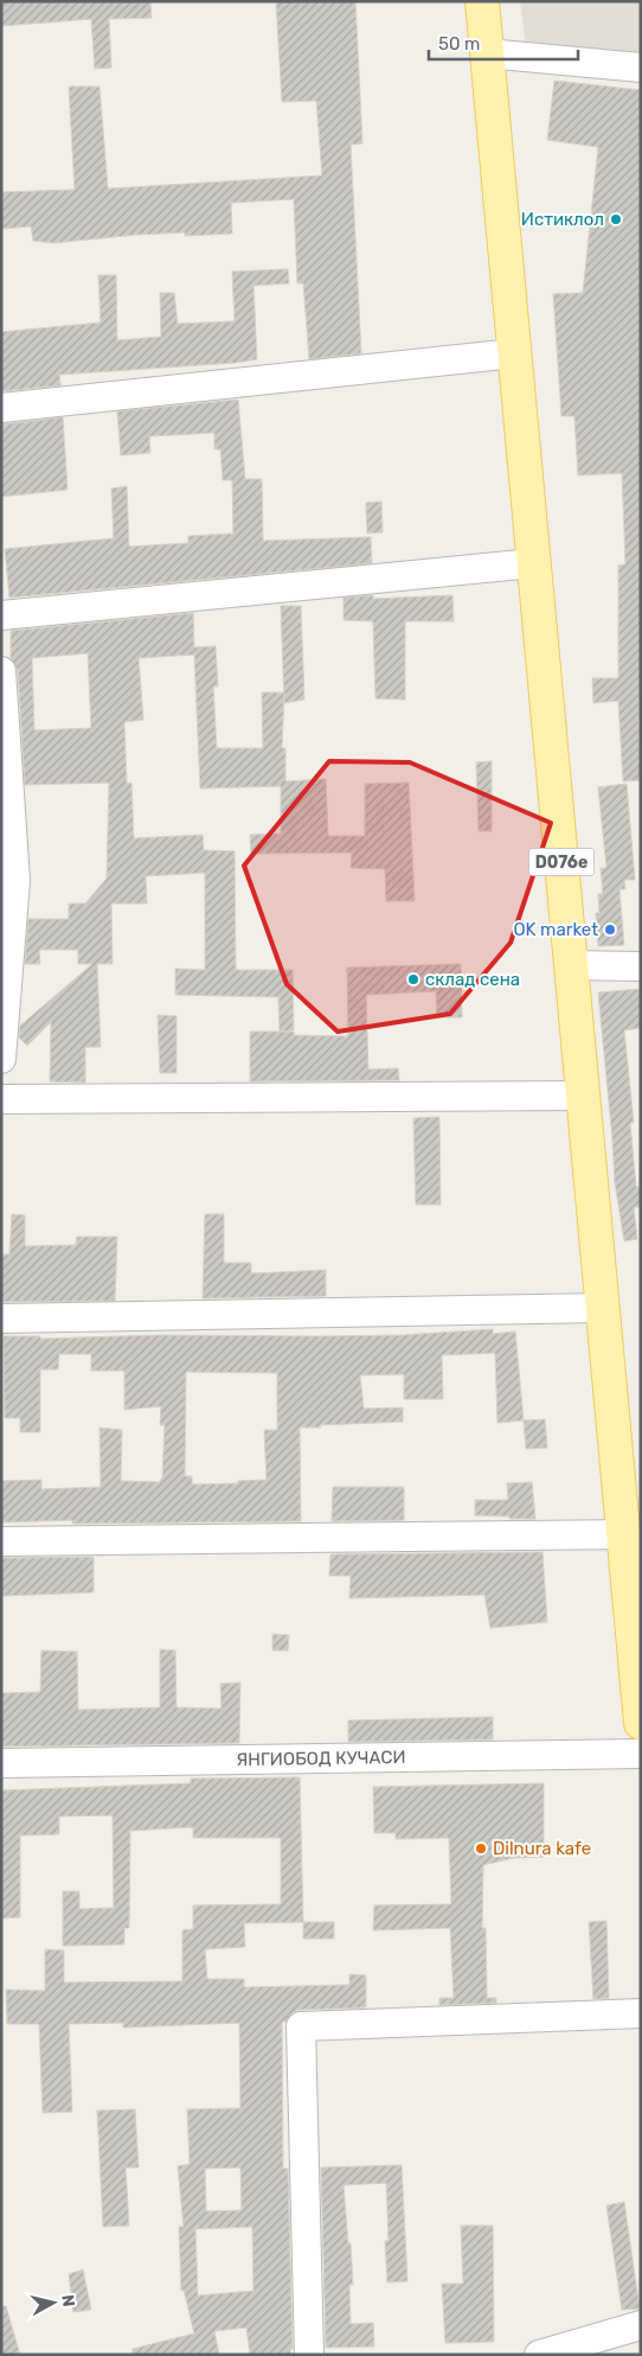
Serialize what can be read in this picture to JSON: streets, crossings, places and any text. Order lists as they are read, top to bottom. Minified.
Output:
{"streets":{"main road":["D076e"],"street":["ЯНГИОБОД КУЧАСИ"]},"places":["Истиклол","OK market","склад сена","Dilnura kafe"],"scale_bar":"50 m","north":"right"}
